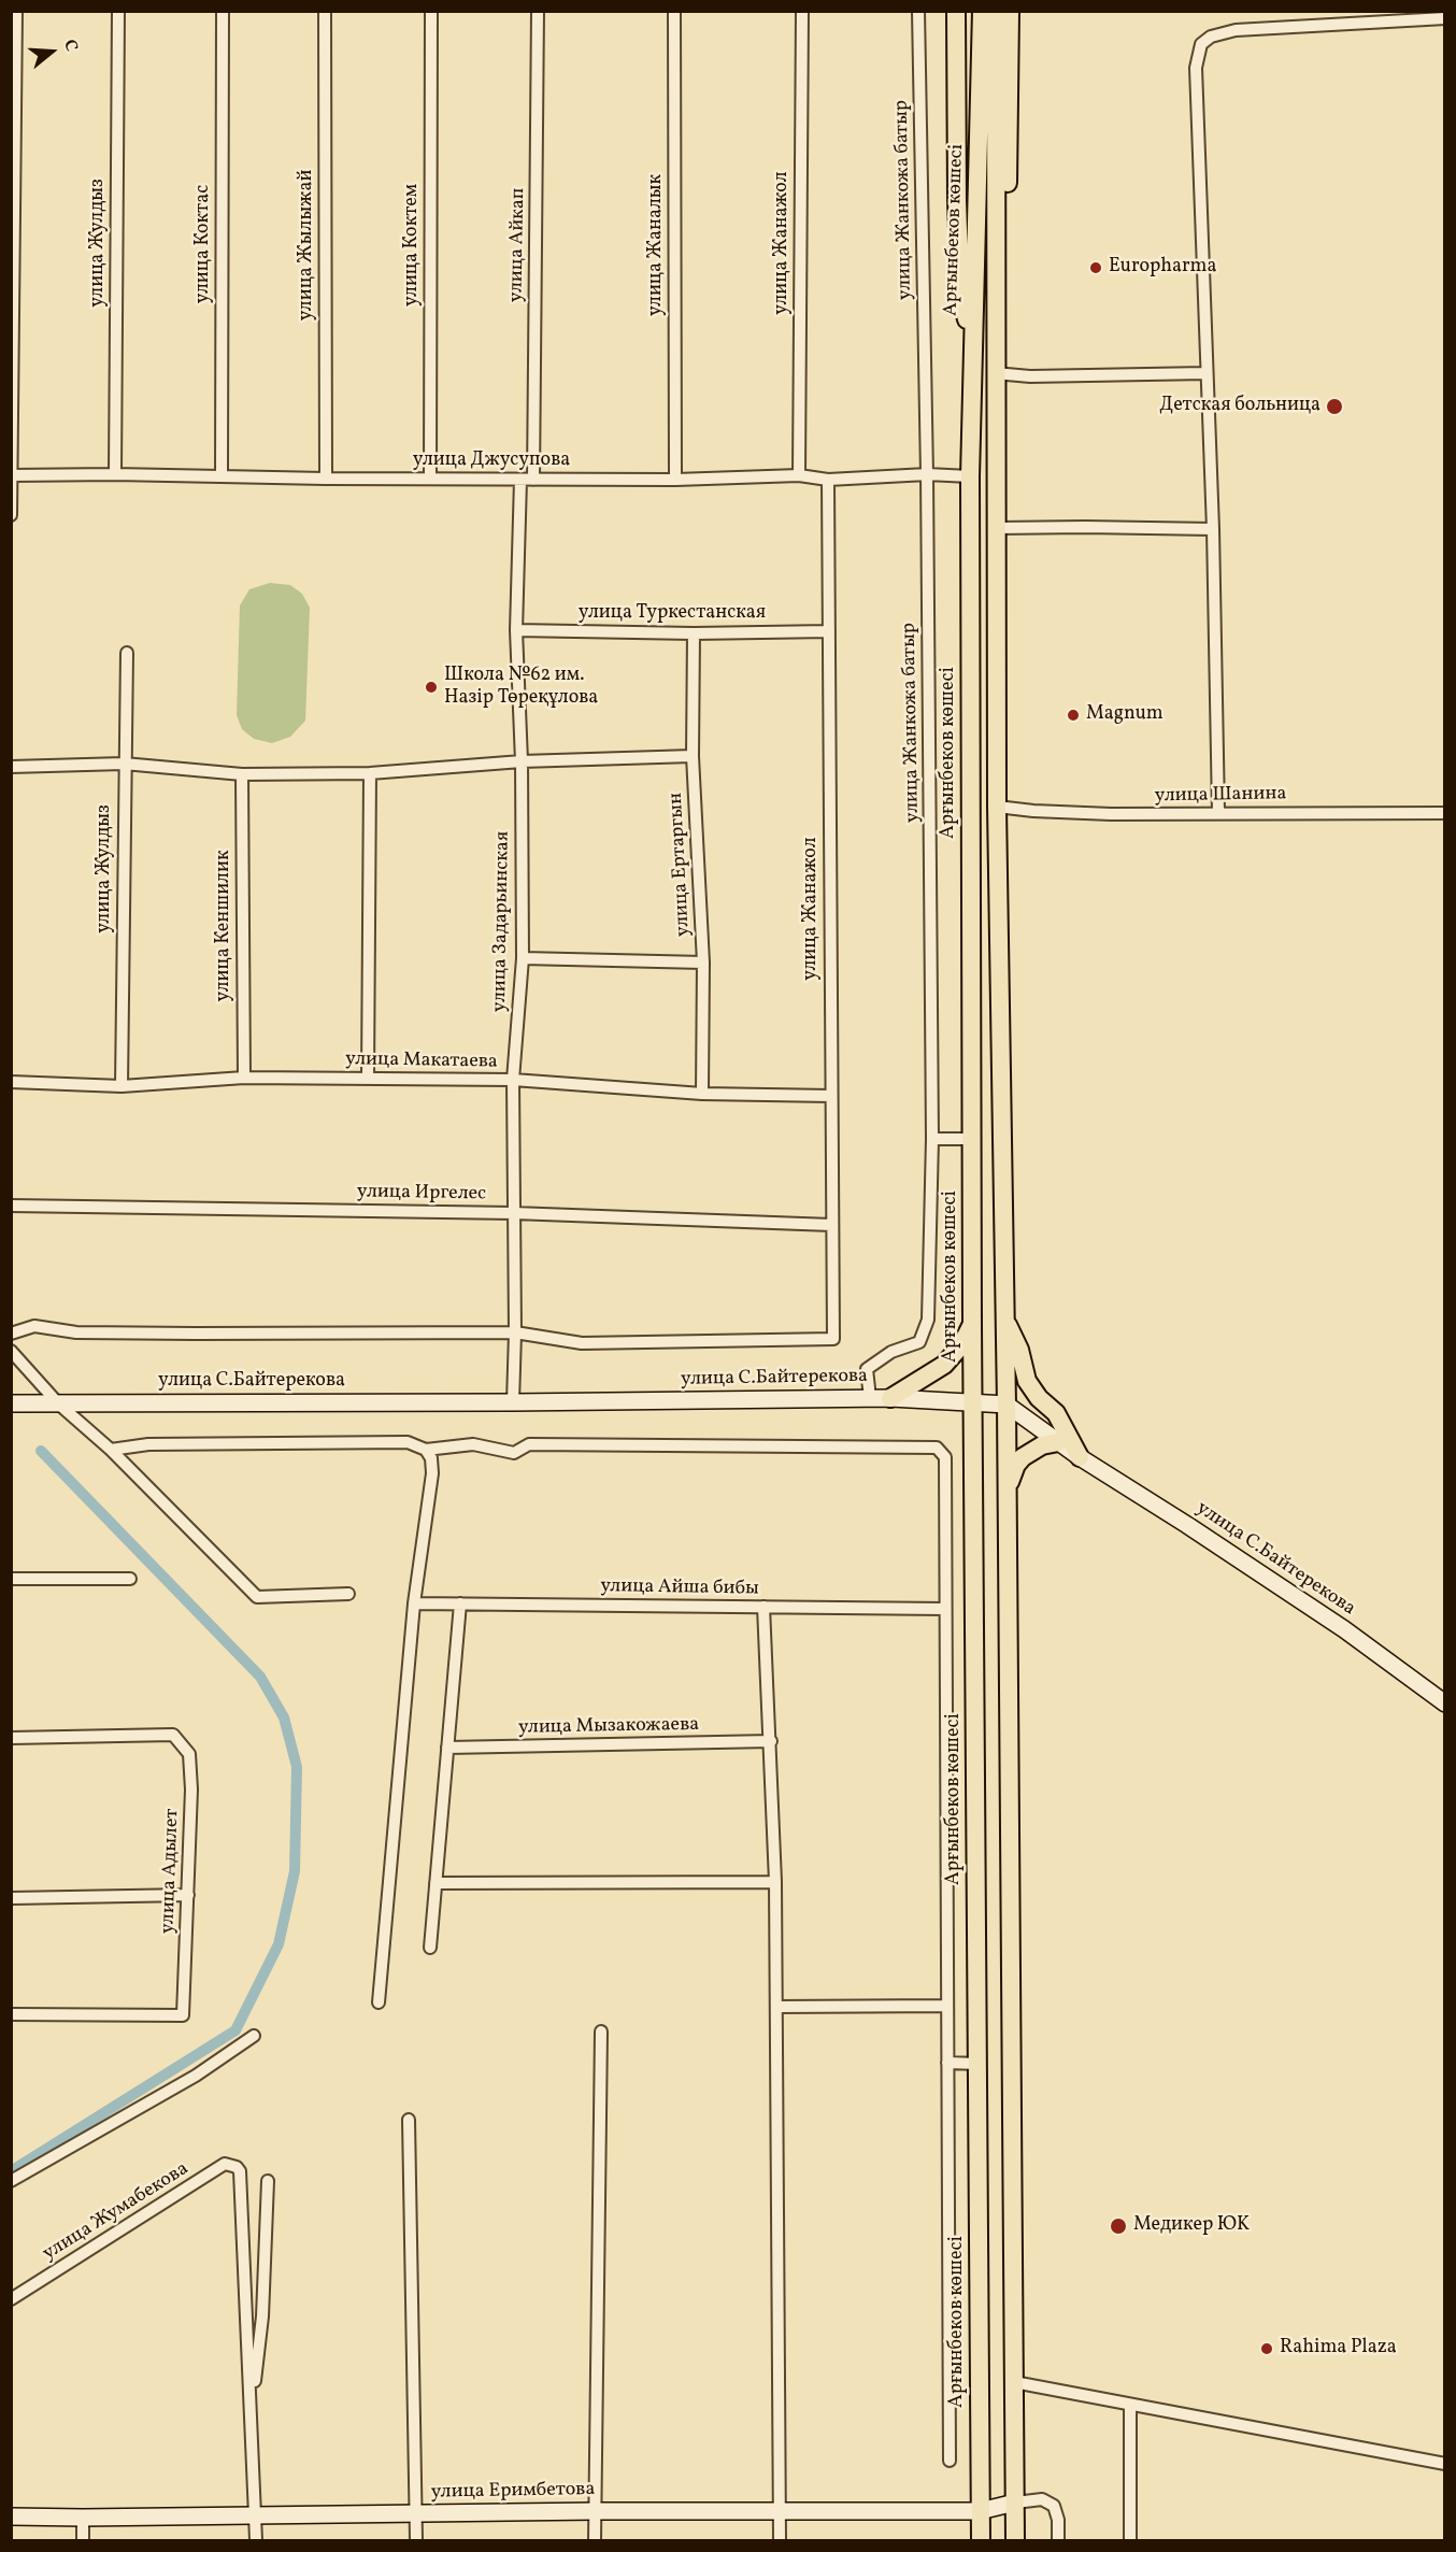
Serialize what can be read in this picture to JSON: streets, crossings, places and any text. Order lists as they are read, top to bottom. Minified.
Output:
{"streets":{"main road":["Арғынбеков көшесі","улица С.Байтерекова","улица Еримбетова"],"street":["улица Жанкожа батыр","улица Жулдыз","улица Жанажол","улица Коктас","улица Жылыжай","улица Коктем","улица Айкап","улица Жаналык","улица Джусупова","улица Туркестанская","улица Шанина","улица Ертаргын","улица Задарьинская","улица Кеншилик","улица Макатаева","улица Иргелес","улица Айша бибы","улица Мызакожаева","улица Адылет","улица Жумабекова"]},"crossings":[["улица Жанкожа батыр","улица Джусупова"],["улица Жанкожа батыр","улица С.Байтерекова"],["Арғынбеков көшесі","улица Джусупова"],["Арғынбеков көшесі","улица Шанина"],["Арғынбеков көшесі","улица С.Байтерекова"],["Арғынбеков көшесі","улица Еримбетова"],["улица Жулдыз","улица Джусупова"],["улица Жулдыз","улица Макатаева"],["улица Жанажол","улица Джусупова"],["улица Жанажол","улица Туркестанская"],["улица Жанажол","улица Задарьинская"],["улица Жанажол","улица Макатаева"],["улица Жанажол","улица Иргелес"],["улица Коктас","улица Джусупова"],["улица Жылыжай","улица Джусупова"],["улица Коктем","улица Джусупова"],["улица Айкап","улица Джусупова"],["улица Жаналык","улица Джусупова"],["улица Джусупова","улица Задарьинская"],["улица Туркестанская","улица Ертаргын"],["улица Туркестанская","улица Задарьинская"],["улица Ертаргын","улица Макатаева"],["улица Задарьинская","улица Макатаева"],["улица Задарьинская","улица Иргелес"],["улица Задарьинская","улица С.Байтерекова"],["улица Кеншилик","улица Макатаева"]],"places":["Europharma","Детская больница","Школа №62 им. Назір Төреқұлова","Magnum","Медикер ЮK","Rahima Plaza"],"north":"right"}
